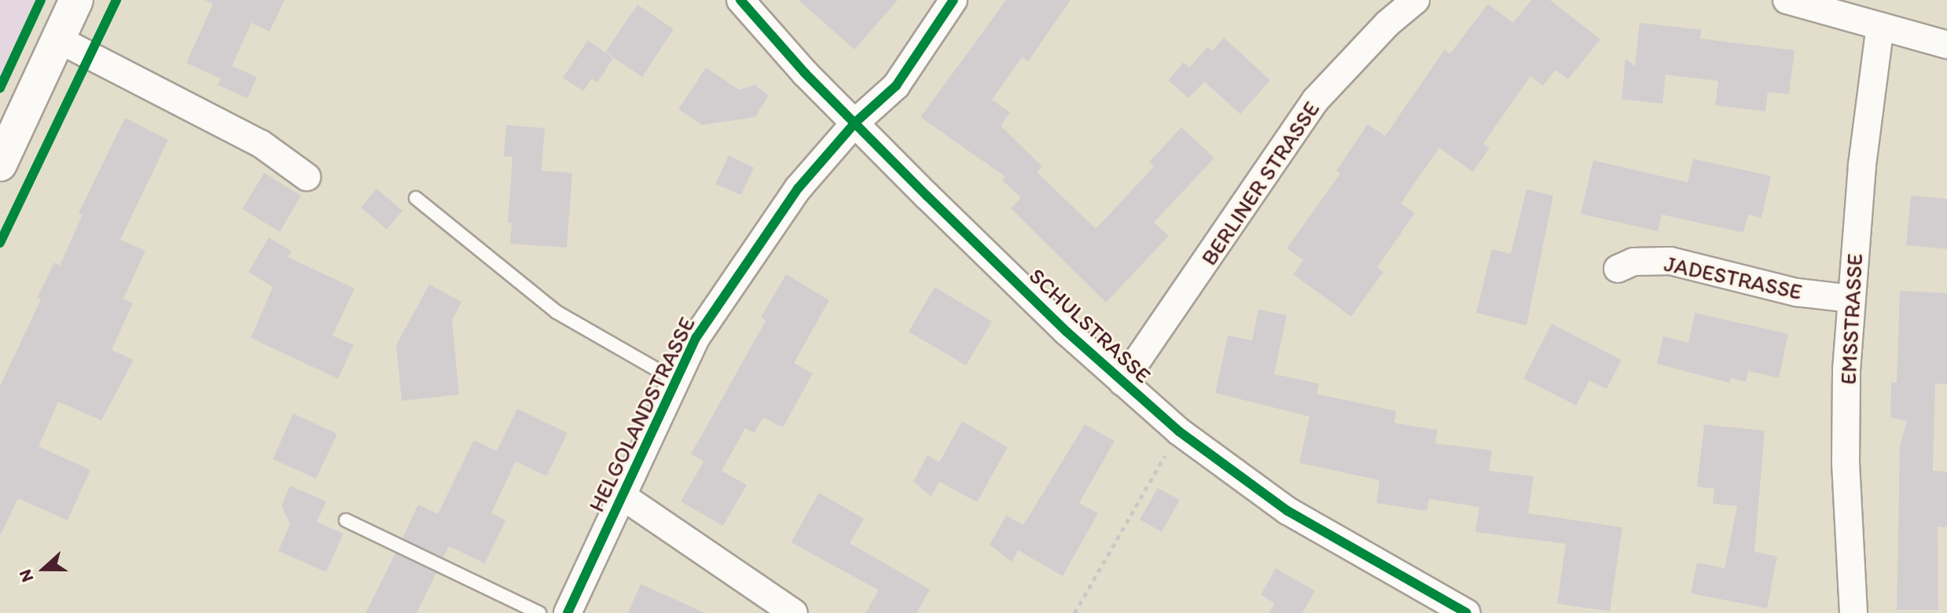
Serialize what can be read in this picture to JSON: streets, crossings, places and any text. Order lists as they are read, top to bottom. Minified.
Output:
{"streets":{"street":["BERLINER STRASSE","JADESTRASSE","EMSSTRASSE","SCHULSTRASSE","HELGOLANDSTRASSE"]},"crossings":[["BERLINER STRASSE","SCHULSTRASSE"],["JADESTRASSE","EMSSTRASSE"],["SCHULSTRASSE","HELGOLANDSTRASSE"]],"north":"left"}
